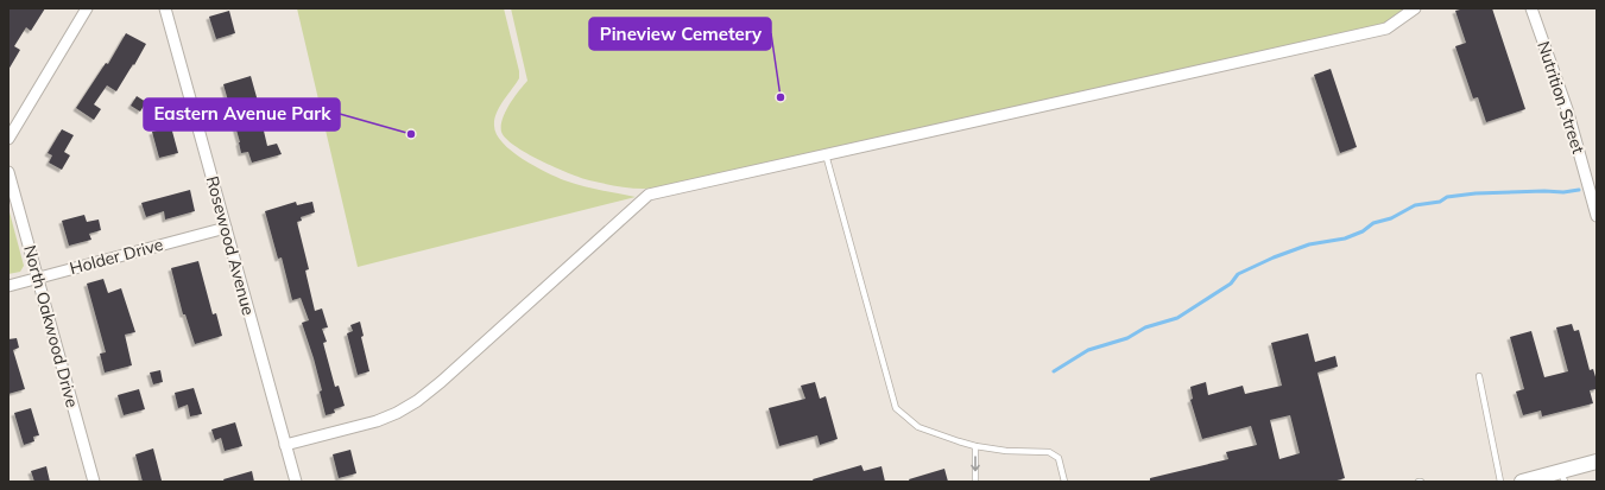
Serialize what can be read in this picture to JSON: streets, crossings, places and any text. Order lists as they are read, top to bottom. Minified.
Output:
{"streets":{"street":["Nutrition Street","Rosewood Avenue","Holder Drive","North Oakwood Drive"]},"crossings":[["Rosewood Avenue","Holder Drive"],["Holder Drive","North Oakwood Drive"]],"places":["Pineview Cemetery","Eastern Avenue Park"]}
